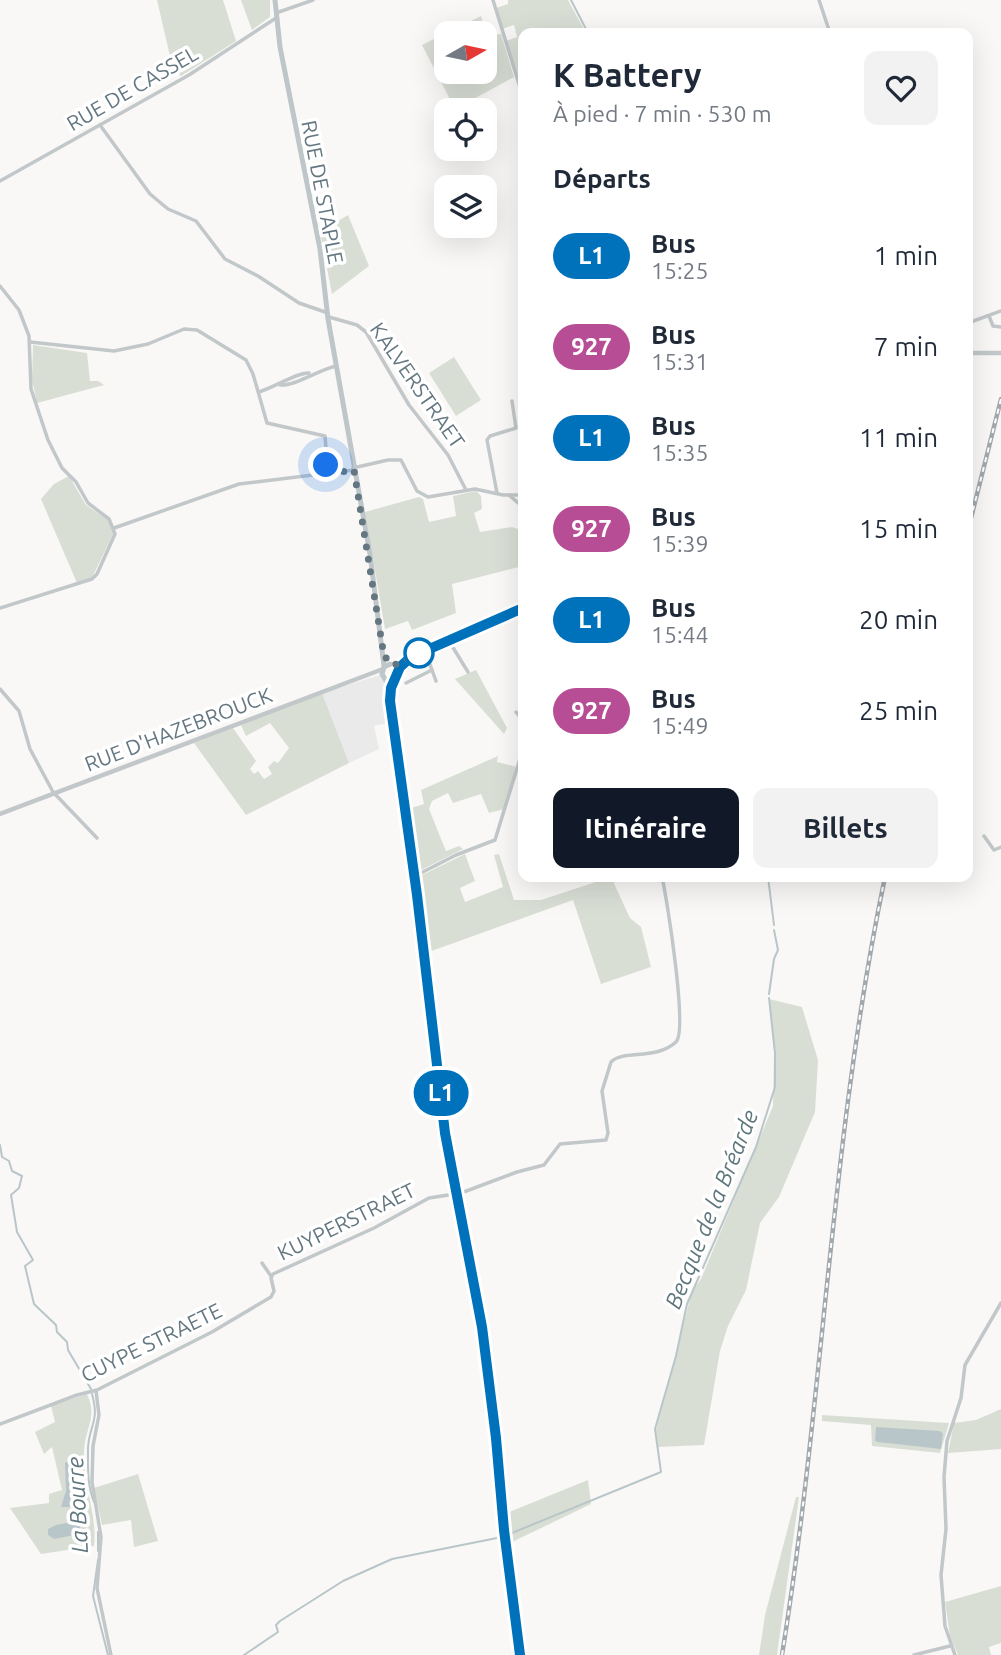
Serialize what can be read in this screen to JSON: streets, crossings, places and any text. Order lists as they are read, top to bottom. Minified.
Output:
{"streets":{"main road":["RUE DE STAPLE"],"street":["RUE DE CASSEL","KALVERSTRAET","RUE D'HAZEBROUCK","KUYPERSTRAET","CUYPE STRAETE"]},"crossings":[["RUE DE CASSEL","RUE DE STAPLE"],["RUE DE CASSEL","KALVERSTRAET"],["RUE DE STAPLE","KALVERSTRAET"],["RUE DE STAPLE","RUE D'HAZEBROUCK"],["KUYPERSTRAET","CUYPE STRAETE"]],"water":["Becque de la Bréarde","La Bourre"],"lines":["bus line L1"],"north":"right","page":{"on_map":"L1","heading":[["K Battery","À pied · 7 min · 530 m"],"Départs"],"list":[{"mark":"L1","name":"Bus","note":"15:25","value":"1 min"},{"mark":"927","name":"Bus","note":"15:31","value":"7 min"},{"mark":"L1","name":"Bus","note":"15:35","value":"11 min"},{"mark":"927","name":"Bus","note":"15:39","value":"15 min"},{"mark":"L1","name":"Bus","note":"15:44","value":"20 min"},{"mark":"927","name":"Bus","note":"15:49","value":"25 min"}],"buttons":["Itinéraire","Billets"]}}
